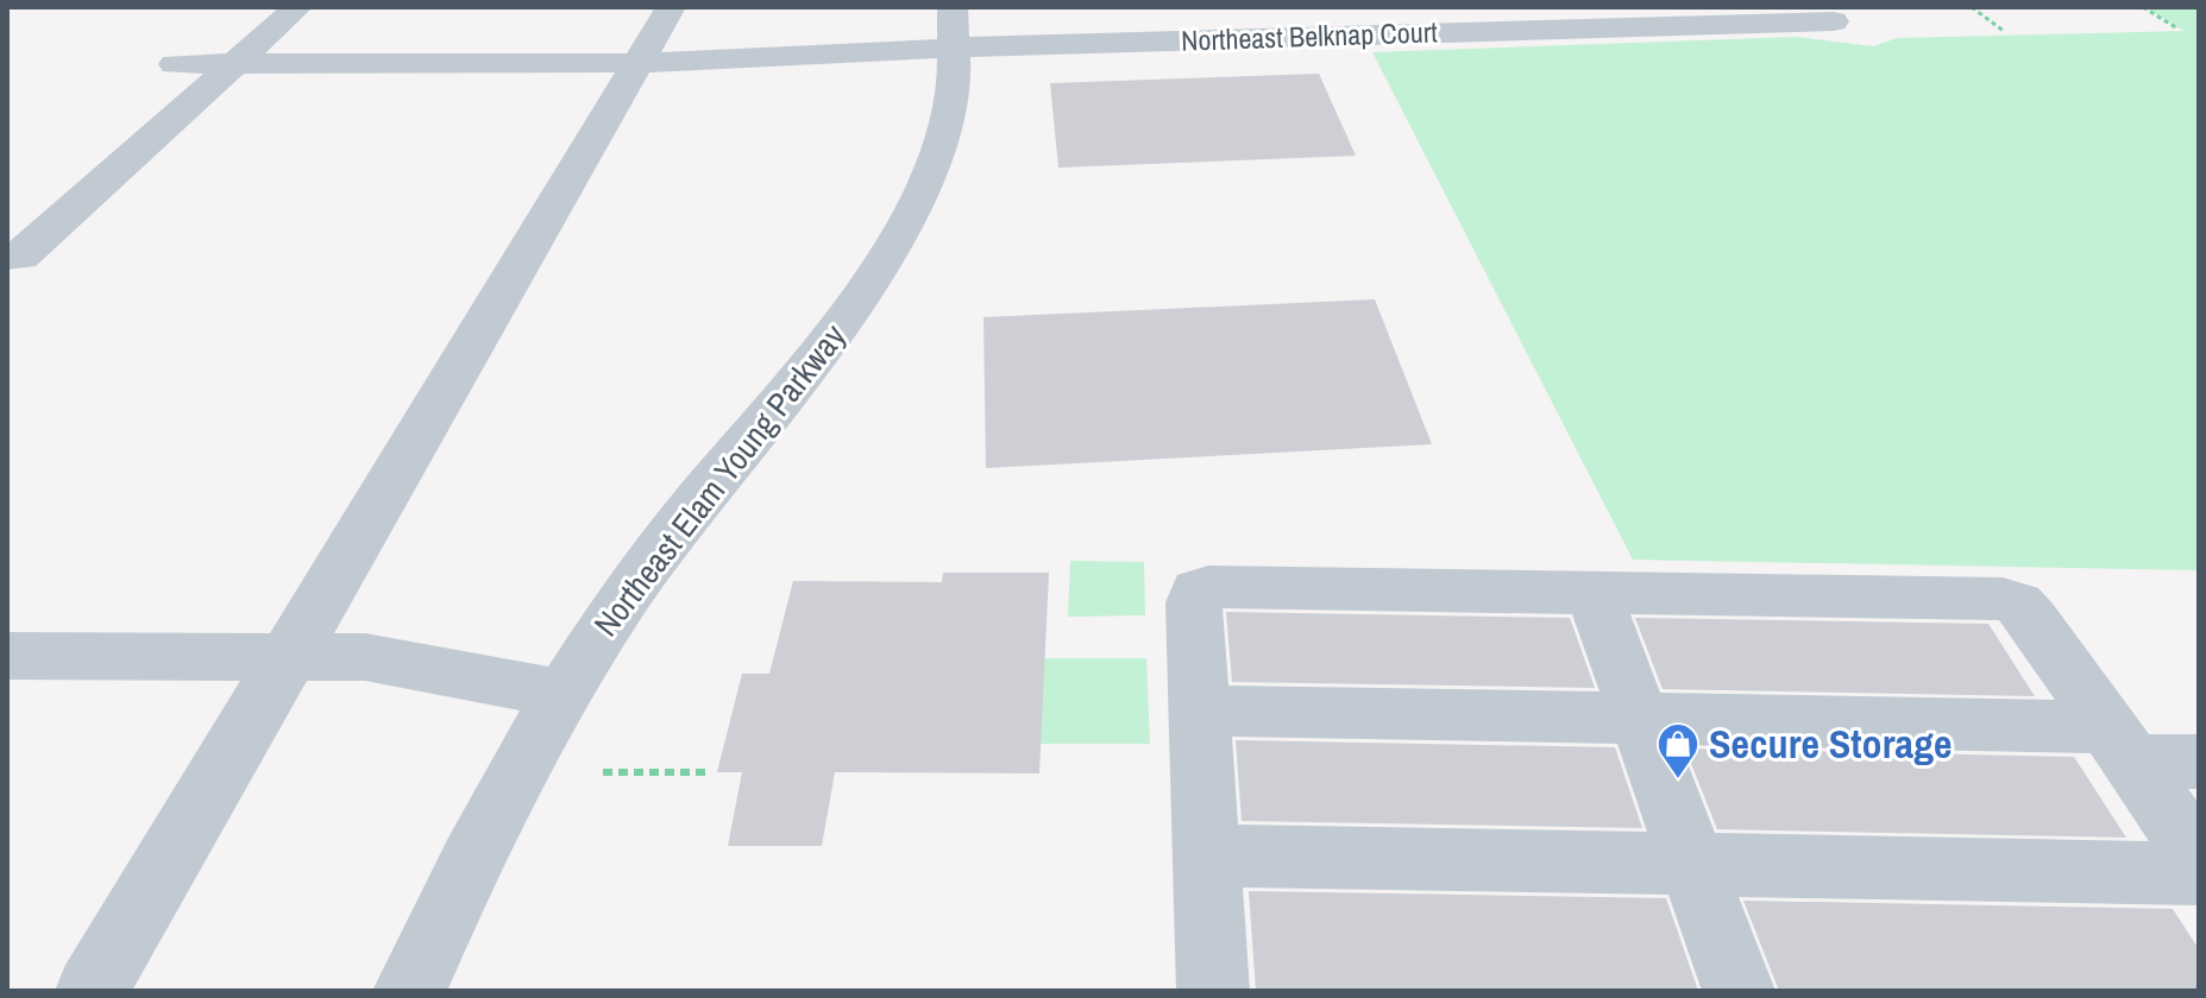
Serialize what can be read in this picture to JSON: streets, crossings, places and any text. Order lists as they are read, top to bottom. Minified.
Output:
{"streets":{"street":["Northeast Belknap Court","Northeast Elam Young Parkway"]},"crossings":[["Northeast Belknap Court","Northeast Elam Young Parkway"]],"places":{"shop":["Secure Storage"]}}
